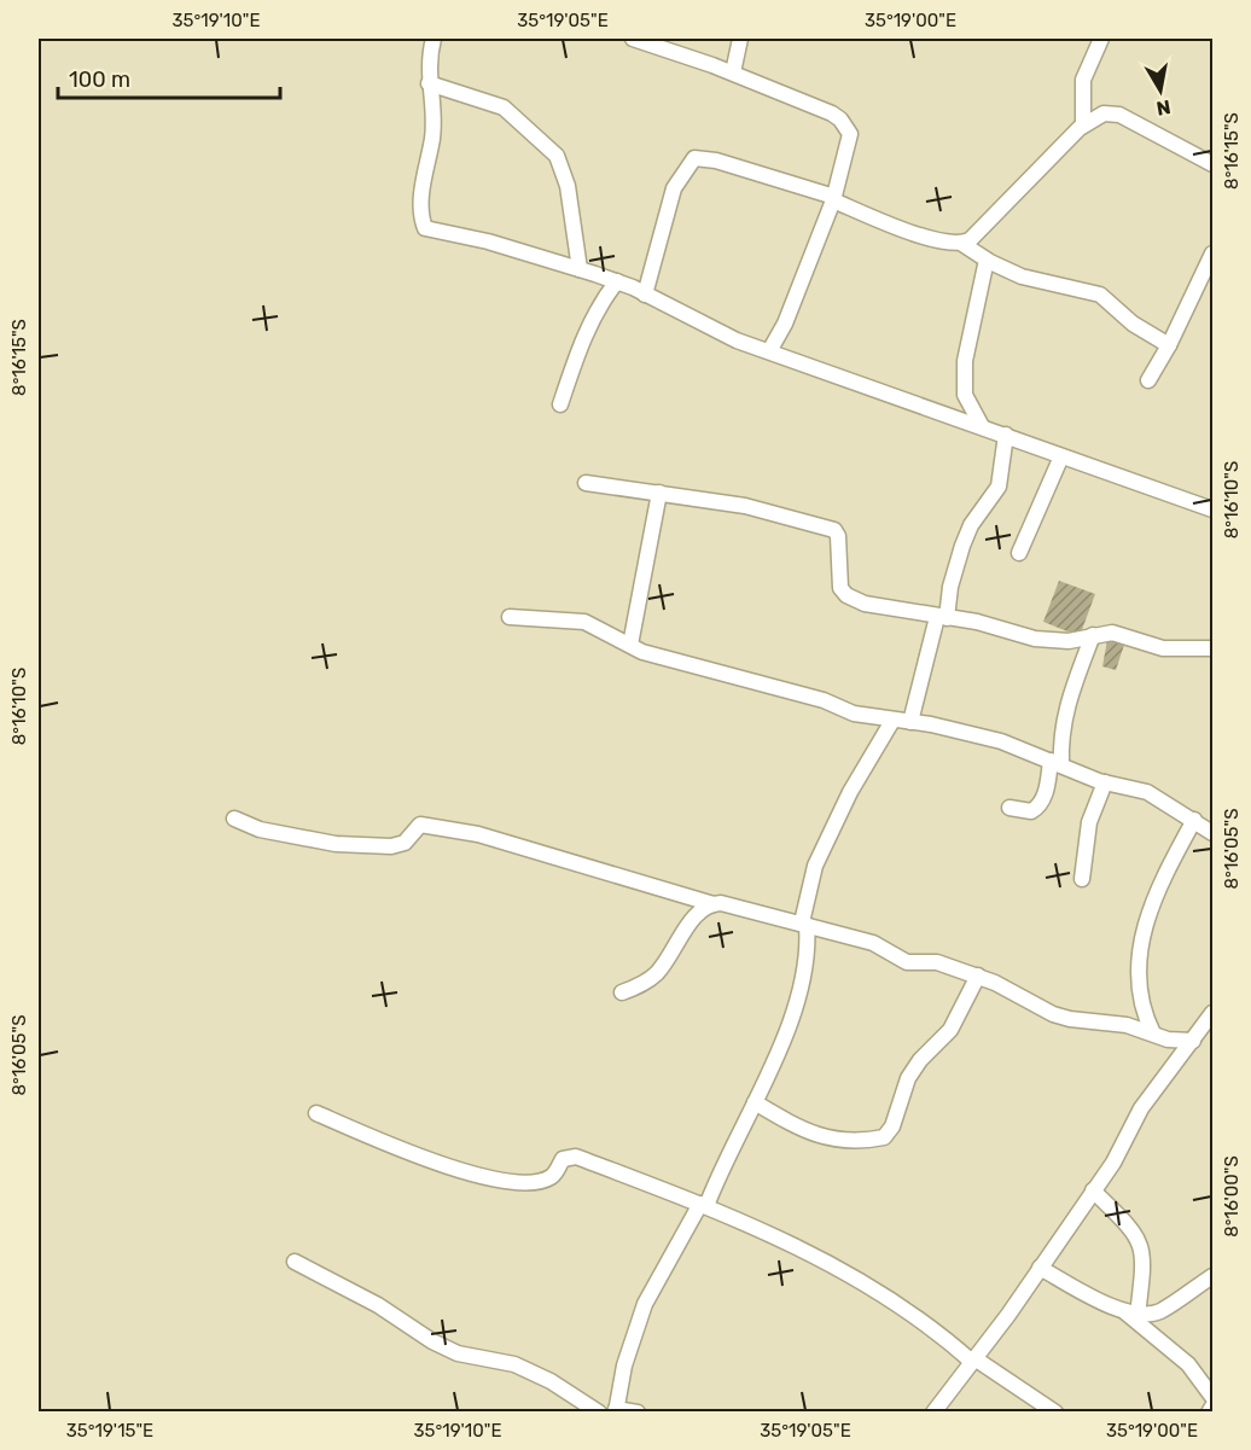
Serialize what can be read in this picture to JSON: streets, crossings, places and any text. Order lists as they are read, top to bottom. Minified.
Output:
{"scale_bar":"100 m","north":"bottom","coordinates":["35°19'10\"E","35°19'05\"E","35°19'00\"E","8°16'15\"S","8°16'10\"S","8°16'05\"S","8°16'00\"S","35°19'15\"E"]}
